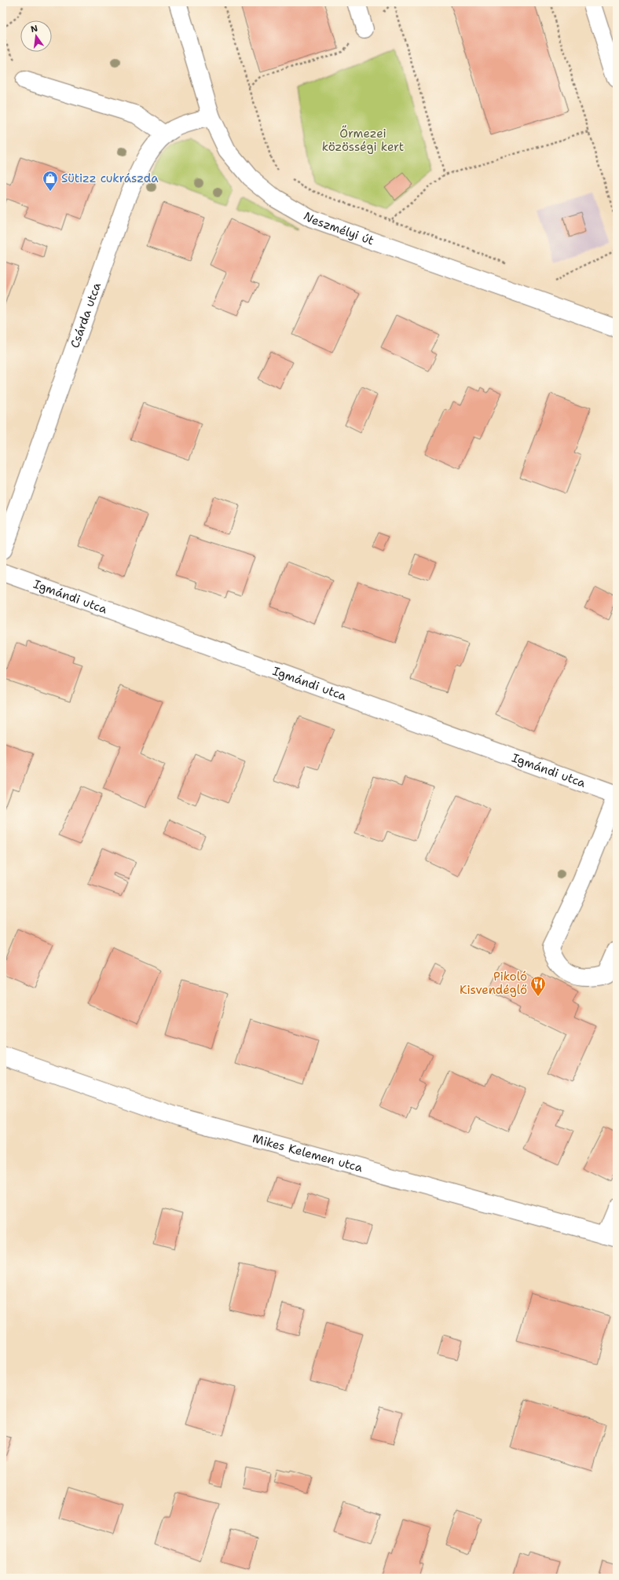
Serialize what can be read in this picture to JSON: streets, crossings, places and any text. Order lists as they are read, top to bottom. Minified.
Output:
{"streets":{"street":["Neszmélyi út","Csárda utca","Igmándi utca","Mikes Kelemen utca"]},"crossings":[["Neszmélyi út","Csárda utca"]],"parks":["Őrmezei közösségi kert"],"places":{"shop":["Sütizz cukrászda"],"restaurant":["Pikoló Kisvendéglő"]},"north":"top"}
